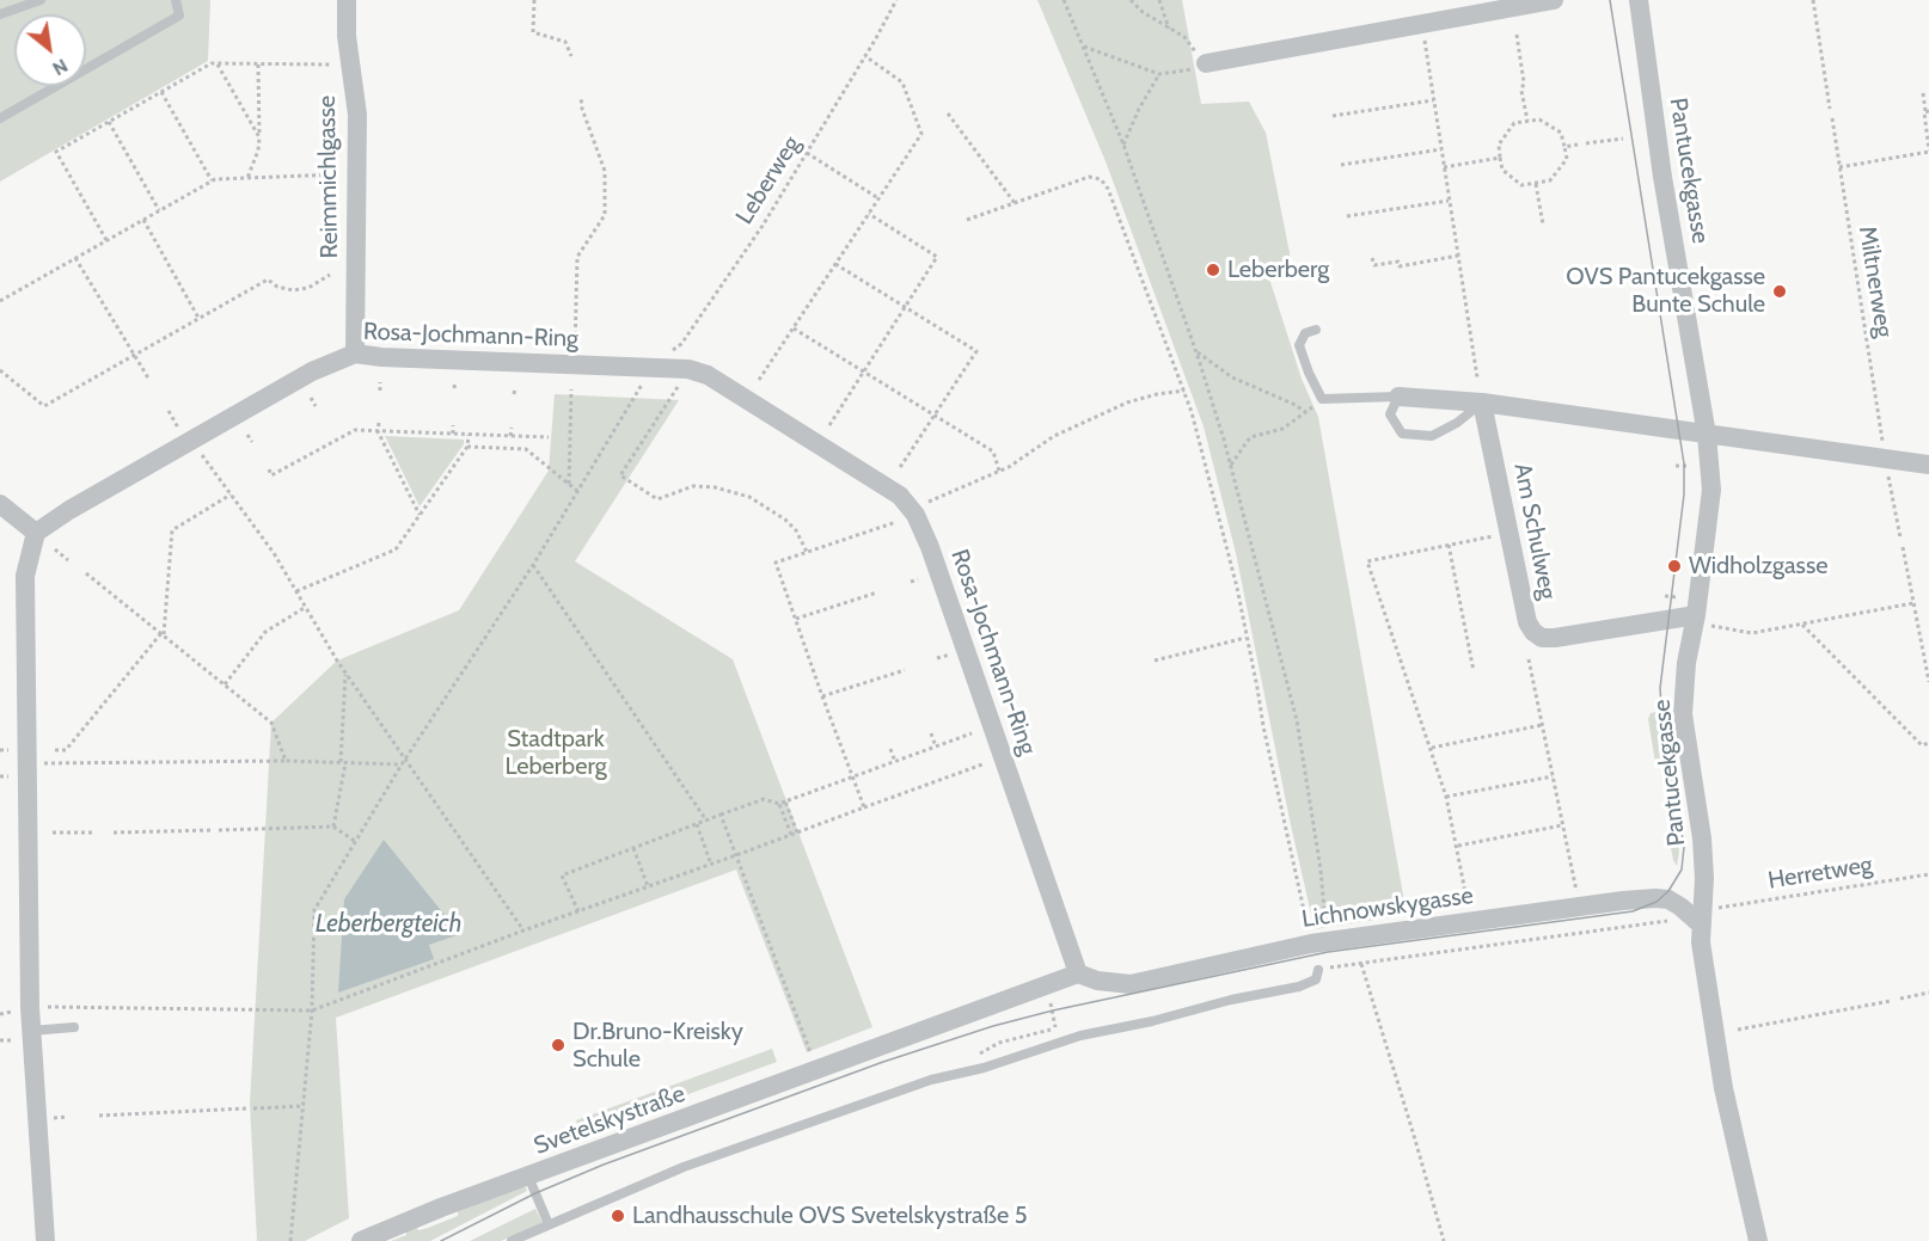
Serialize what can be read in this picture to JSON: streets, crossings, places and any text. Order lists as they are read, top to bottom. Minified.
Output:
{"streets":{"street":["Pantucekgasse","Reimmichlgasse","Rosa-Jochmann-Ring","Am Schulweg","Lichnowskygasse","Svetelskystraße"],"path":["Leberweg","Miltnerweg","Herretweg"]},"crossings":[["Pantucekgasse","Am Schulweg"],["Pantucekgasse","Herretweg"],["Pantucekgasse","Lichnowskygasse"],["Reimmichlgasse","Rosa-Jochmann-Ring"],["Leberweg","Rosa-Jochmann-Ring"],["Rosa-Jochmann-Ring","Lichnowskygasse"],["Rosa-Jochmann-Ring","Svetelskystraße"],["Herretweg","Lichnowskygasse"],["Lichnowskygasse","Svetelskystraße"]],"water":["Leberbergteich"],"parks":["Stadtpark Leberberg"],"places":["Leberberg","OVS Pantucekgasse Bunte Schule","Widholzgasse","Dr.Bruno-Kreisky Schule","Landhausschule OVS Svetelskystraße 5"],"north":"bottom right"}
